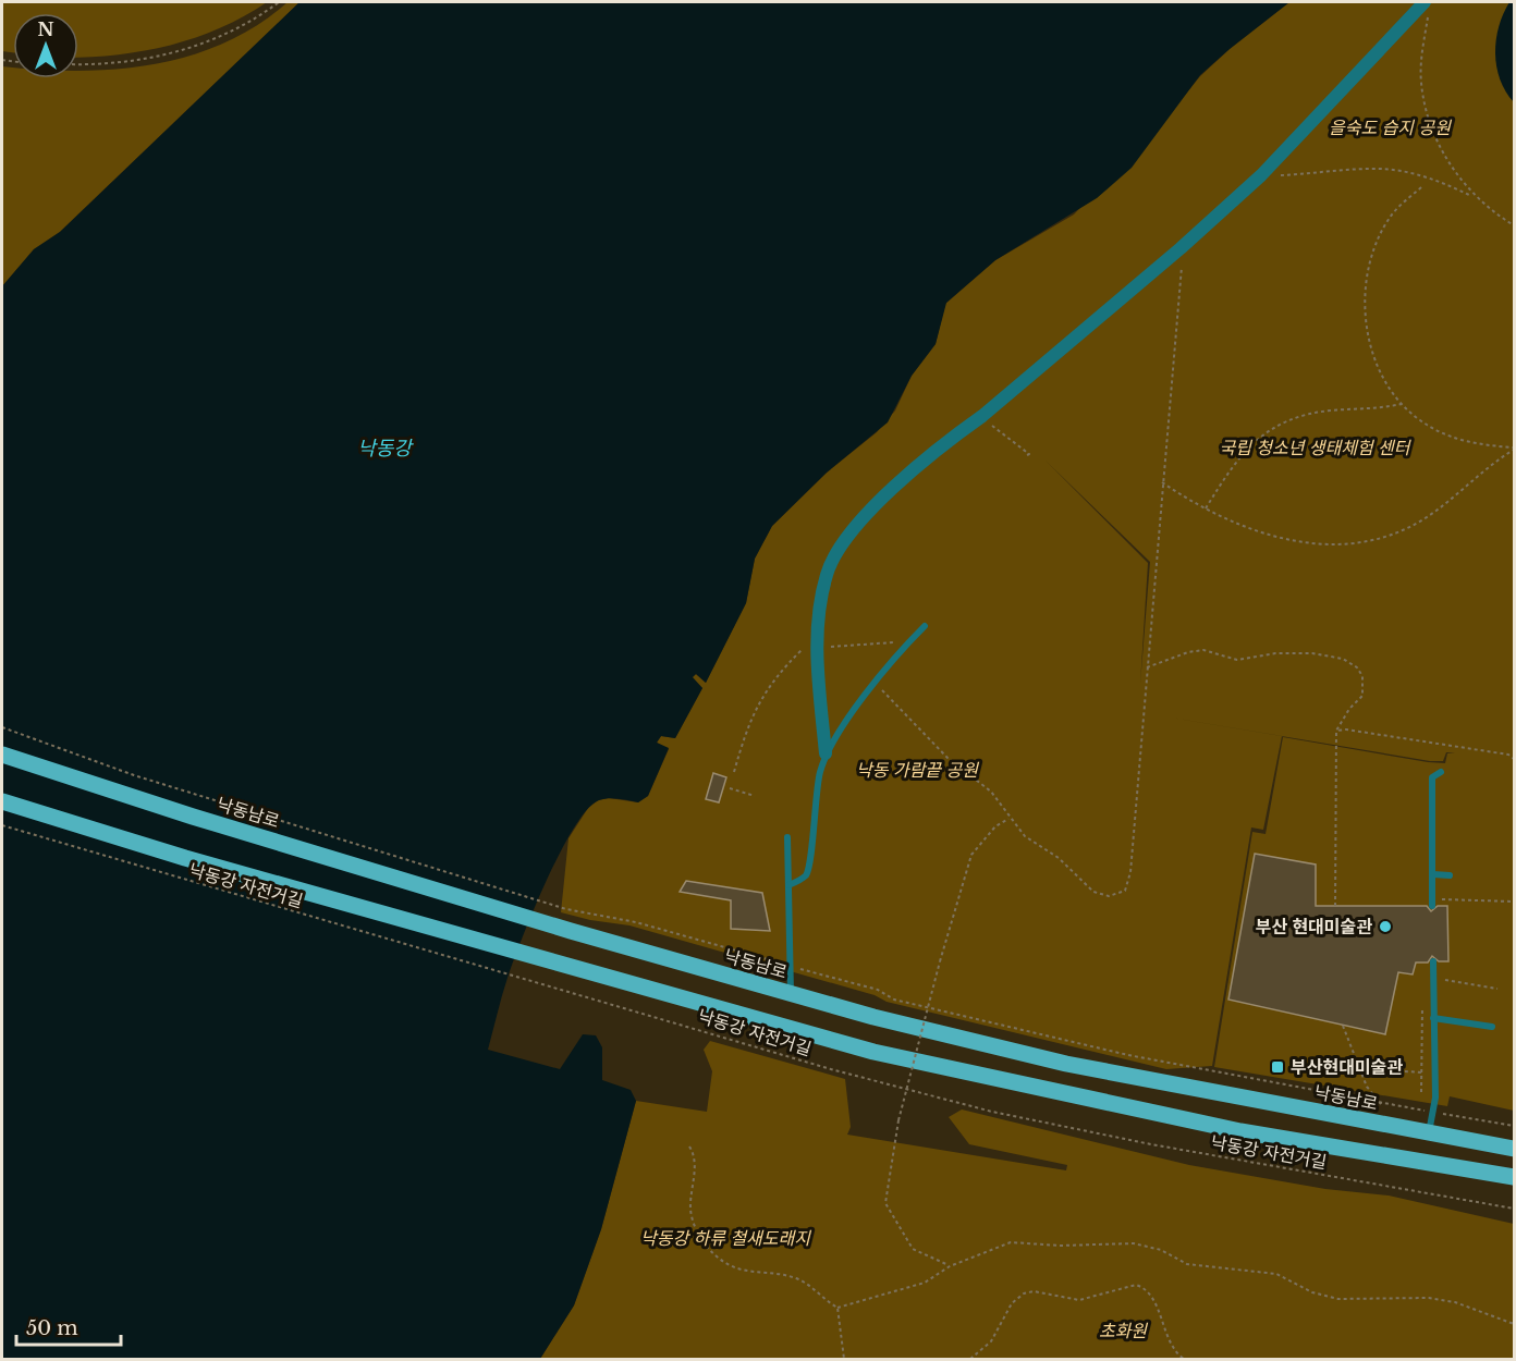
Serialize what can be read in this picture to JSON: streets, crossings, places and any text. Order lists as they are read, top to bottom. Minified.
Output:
{"streets":{"main road":["낙동남로"],"path":["낙동강 자전거길"]},"water":["낙동강"],"parks":["을숙도 습지 공원","국립 청소년 생태체험 센터","낙동 가람끝 공원","낙동강 하류 철새도래지","초화원"],"places":{"other":["부산 현대미술관"],"transit":["부산현대미술관"]},"scale_bar":"50 m","north":"top"}
